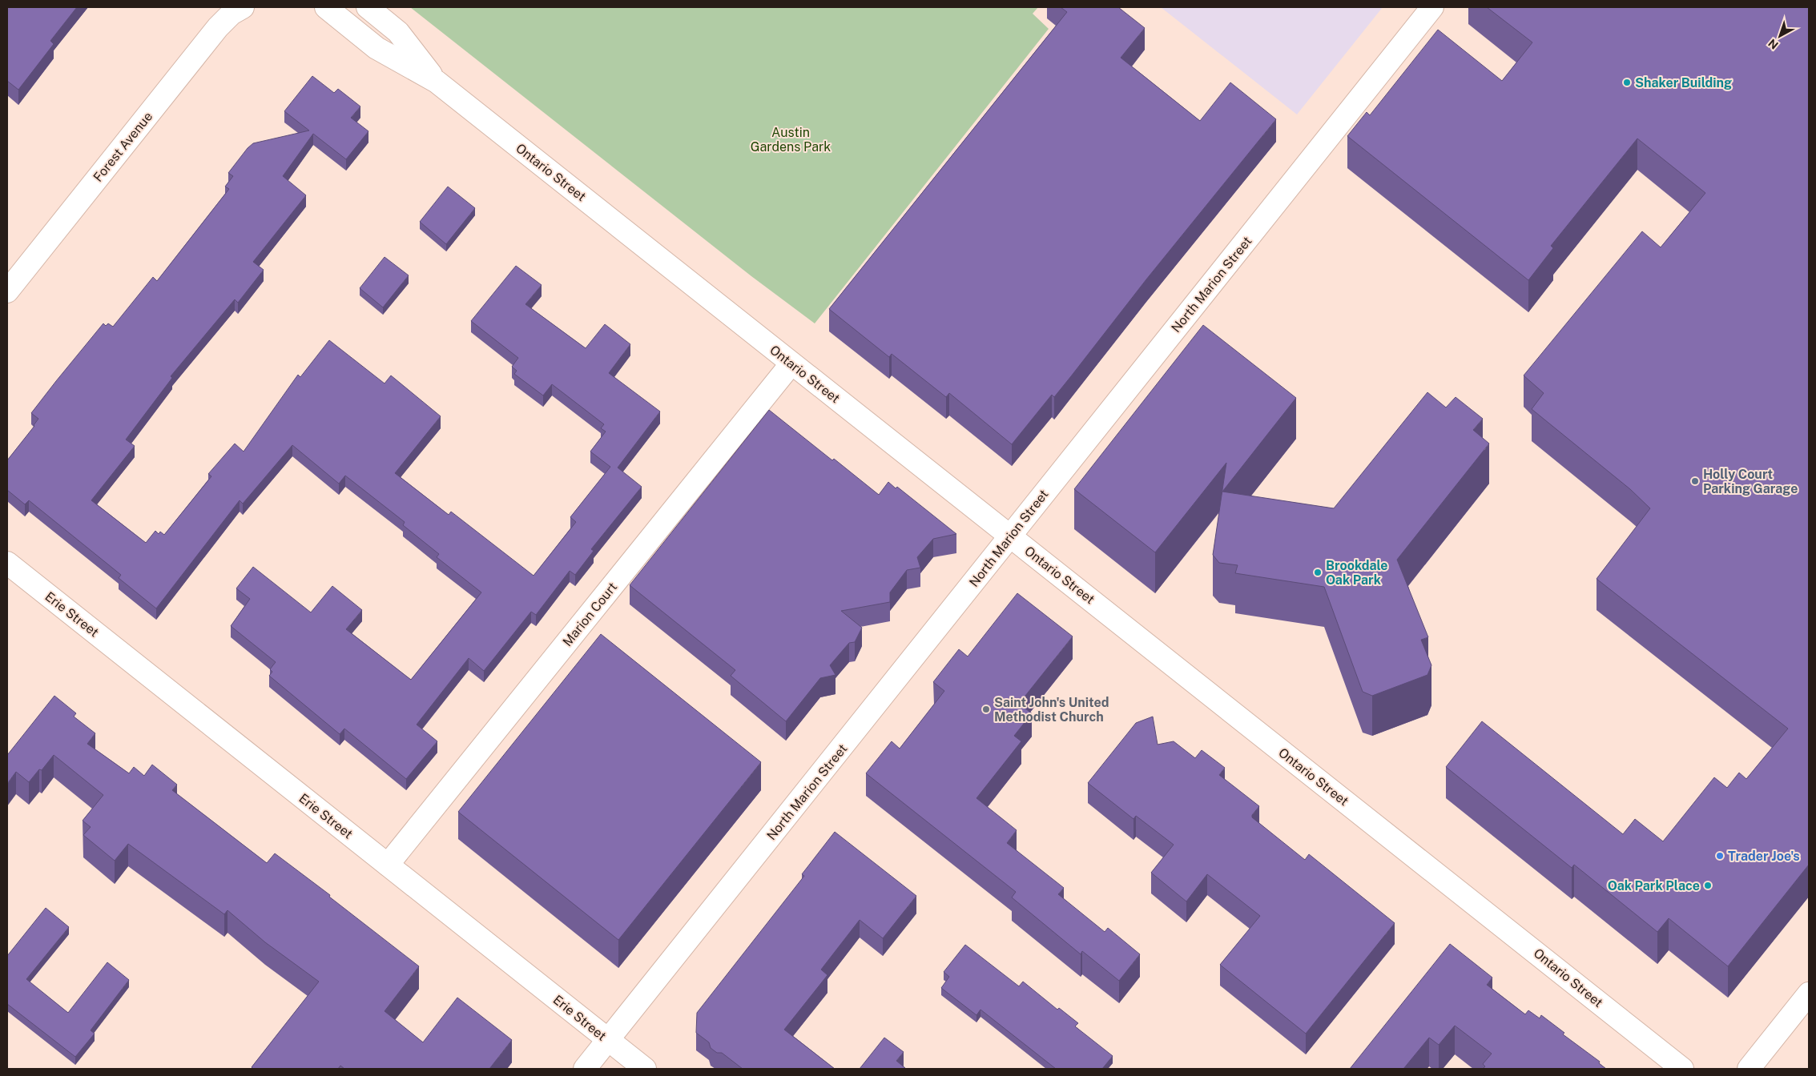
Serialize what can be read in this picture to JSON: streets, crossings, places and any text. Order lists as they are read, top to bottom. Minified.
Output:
{"streets":{"street":["Forest Avenue","Ontario Street","North Marion Street","Erie Street","Marion Court"]},"crossings":[["Ontario Street","North Marion Street"],["Ontario Street","Marion Court"],["North Marion Street","Erie Street"],["Erie Street","Marion Court"]],"parks":["Austin Gardens Park"],"places":["Shaker Building","Holly Court Parking Garage","Brookdale Oak Park","Saint John's United Methodist Church","Trader Joe's","Oak Park Place"],"north":"bottom left"}
